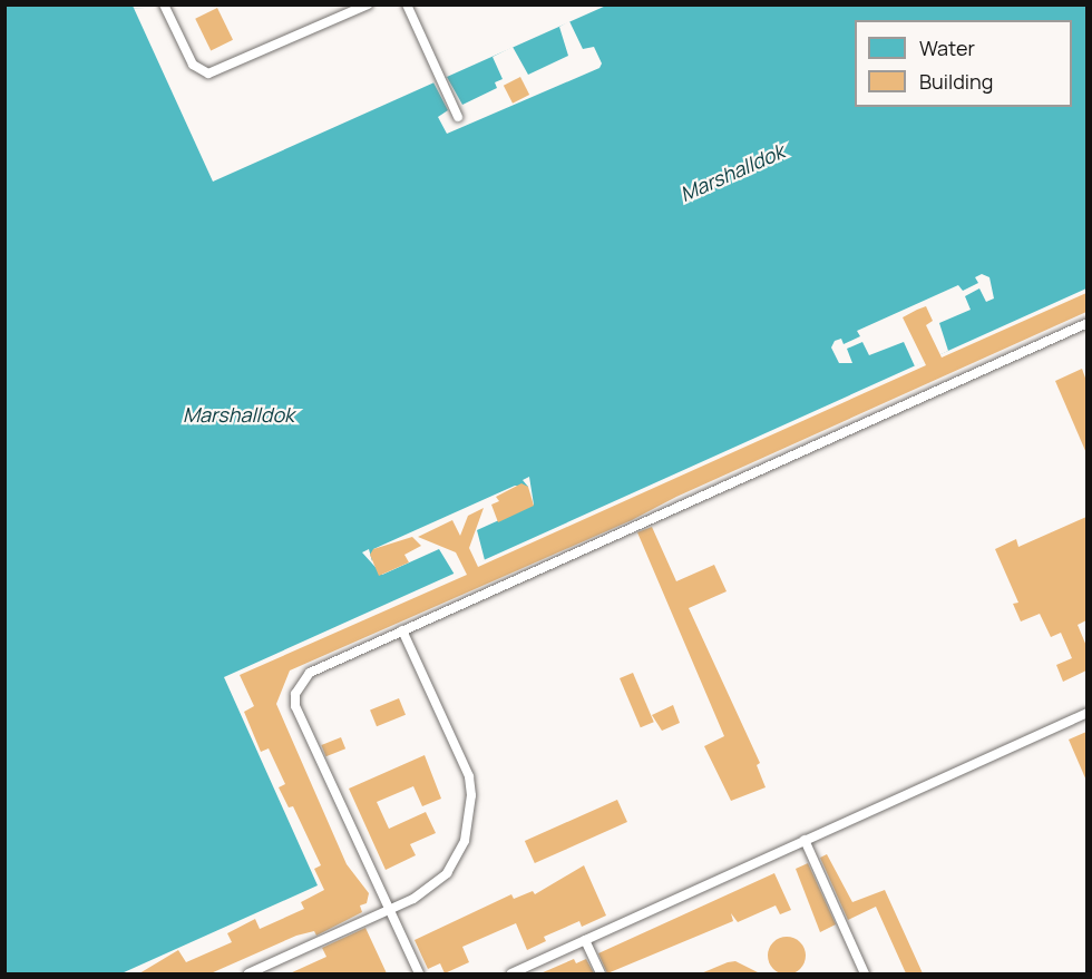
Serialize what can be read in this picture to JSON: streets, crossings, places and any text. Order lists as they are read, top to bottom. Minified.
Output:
{"water":["Marshalldok"],"legend":["Water","Building"]}
